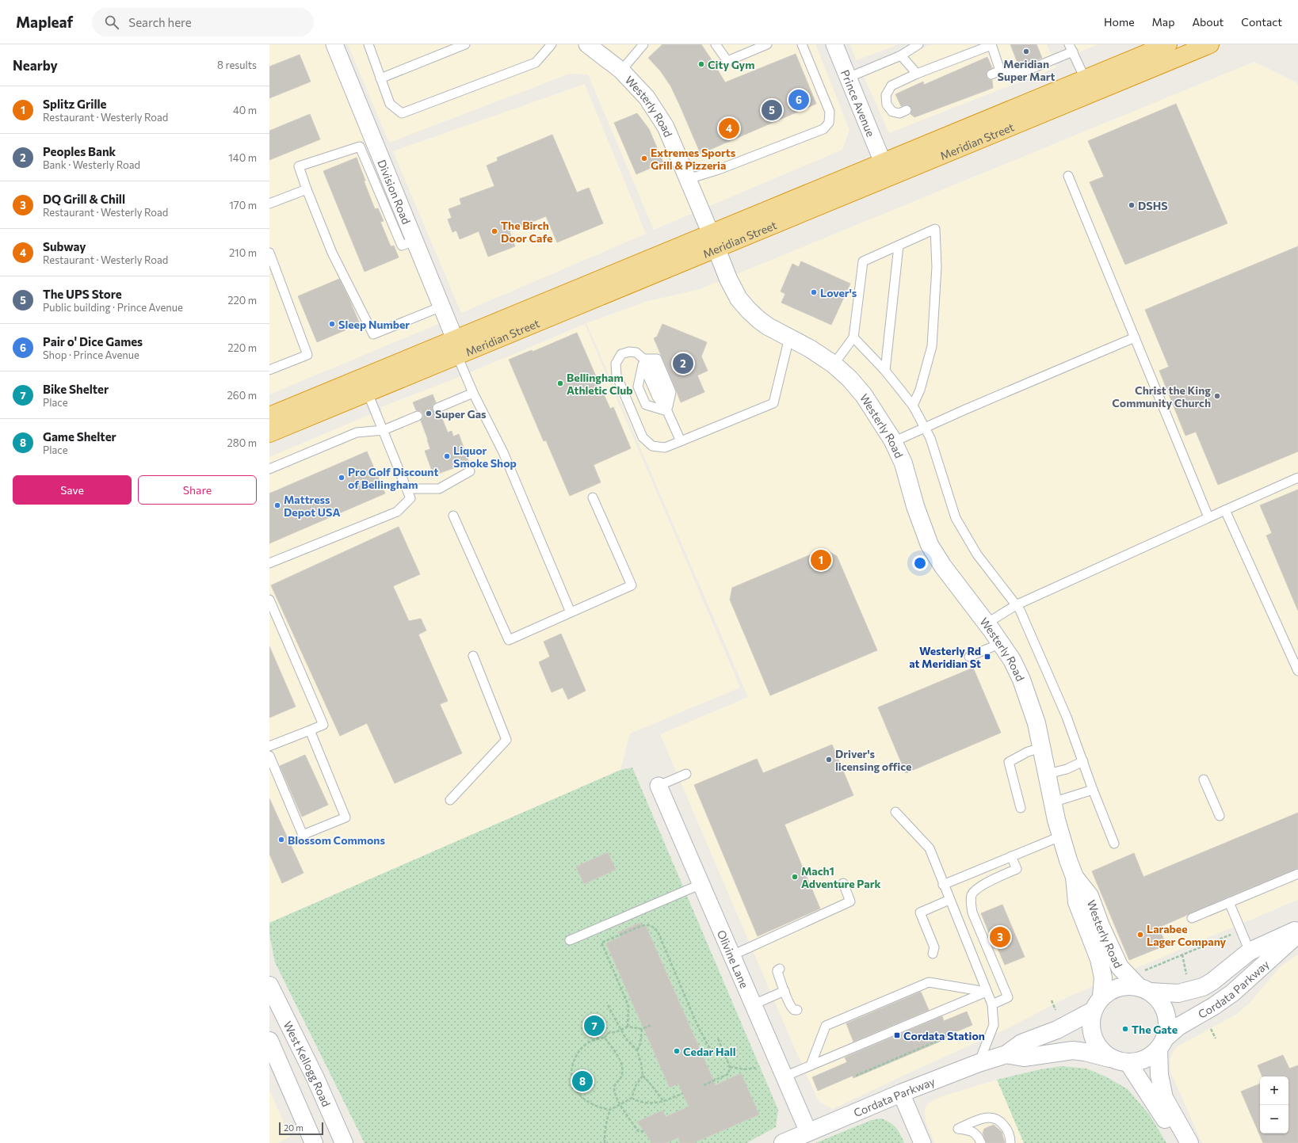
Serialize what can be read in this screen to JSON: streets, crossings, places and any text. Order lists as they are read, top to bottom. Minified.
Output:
{"streets":{"highway":["Meridian Street"],"street":["Prince Avenue","Westerly Road","Division Road","Olivine Lane","Cordata Parkway","West Kellogg Road"]},"crossings":[["Prince Avenue","Meridian Street"],["Westerly Road","Meridian Street"],["Westerly Road","Cordata Parkway"],["Meridian Street","Division Road"],["Olivine Lane","Cordata Parkway"]],"places":{"other":["Meridian Super Mart","City Gym","Extremes Sports Grill & Pizzeria","DSHS","The Birch Door Cafe","Lover's","Sleep Number","Bellingham Athletic Club","Christ the King Community Church","Super Gas","Liquor Smoke Shop","Pro Golf Discount of Bellingham","Mattress Depot USA","Driver's licensing office","Blossom Commons","Mach1 Adventure Park","Larabee Lager Company","The Gate","Cedar Hall"],"transit":["Westerly Rd at Meridian St","Cordata Station"]},"scale_bar":"20 m","page":{"header":"Mapleaf","search":"Search here","nav":["Home","Map","About","Contact"],"heading":["Nearby","8 results"],"list":[{"mark":"1","name":"Splitz Grille","note":"Restaurant · Westerly Road","value":"40 m"},{"mark":"2","name":"Peoples Bank","note":"Bank · Westerly Road","value":"140 m"},{"mark":"3","name":"DQ Grill & Chill","note":"Restaurant · Westerly Road","value":"170 m"},{"mark":"4","name":"Subway","note":"Restaurant · Westerly Road","value":"210 m"},{"mark":"5","name":"The UPS Store","note":"Public building · Prince Avenue","value":"220 m"},{"mark":"6","name":"Pair o' Dice Games","note":"Shop · Prince Avenue","value":"220 m"},{"mark":"7","name":"Bike Shelter","note":"Place","value":"260 m"},{"mark":"8","name":"Game Shelter","note":"Place","value":"280 m"}],"pins":["6","5","4","2","1","3","7","8"],"buttons":["Save","Share"],"map_buttons":["+","−"],"scale":"20 m"}}
